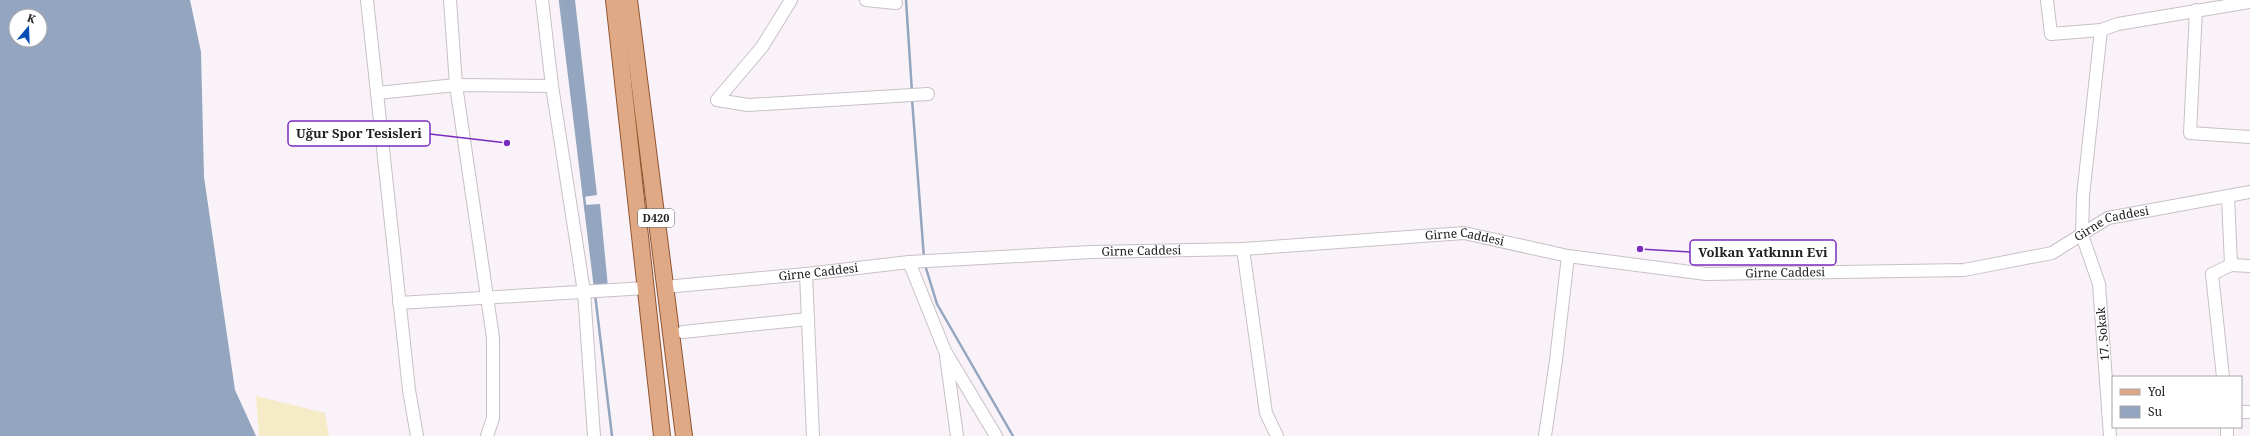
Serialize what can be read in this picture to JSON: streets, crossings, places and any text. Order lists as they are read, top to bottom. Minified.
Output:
{"streets":{"main road":["D420"],"street":["Girne Caddesi","17. Sokak"]},"crossings":[["D420","Girne Caddesi"],["Girne Caddesi","17. Sokak"]],"places":["Uğur Spor Tesisleri","Volkan Yatkının Evi"],"legend":["Yol","Su"],"north":"top"}
